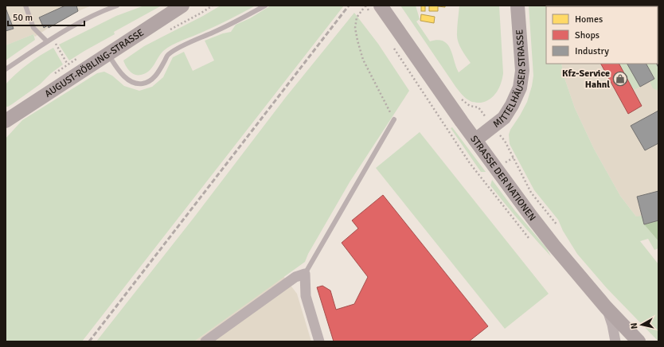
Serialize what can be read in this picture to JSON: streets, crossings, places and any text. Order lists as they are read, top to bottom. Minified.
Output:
{"streets":{"main road":["AUGUST-RÖBLING-STRASSE","MITTELHÄUSER STRASSE","STRASSE DER NATIONEN"]},"crossings":[["MITTELHÄUSER STRASSE","STRASSE DER NATIONEN"]],"places":{"shop":["Kfz-Service Hahnl"]},"legend":["Homes","Shops","Industry"],"scale_bar":"50 m","north":"left"}
